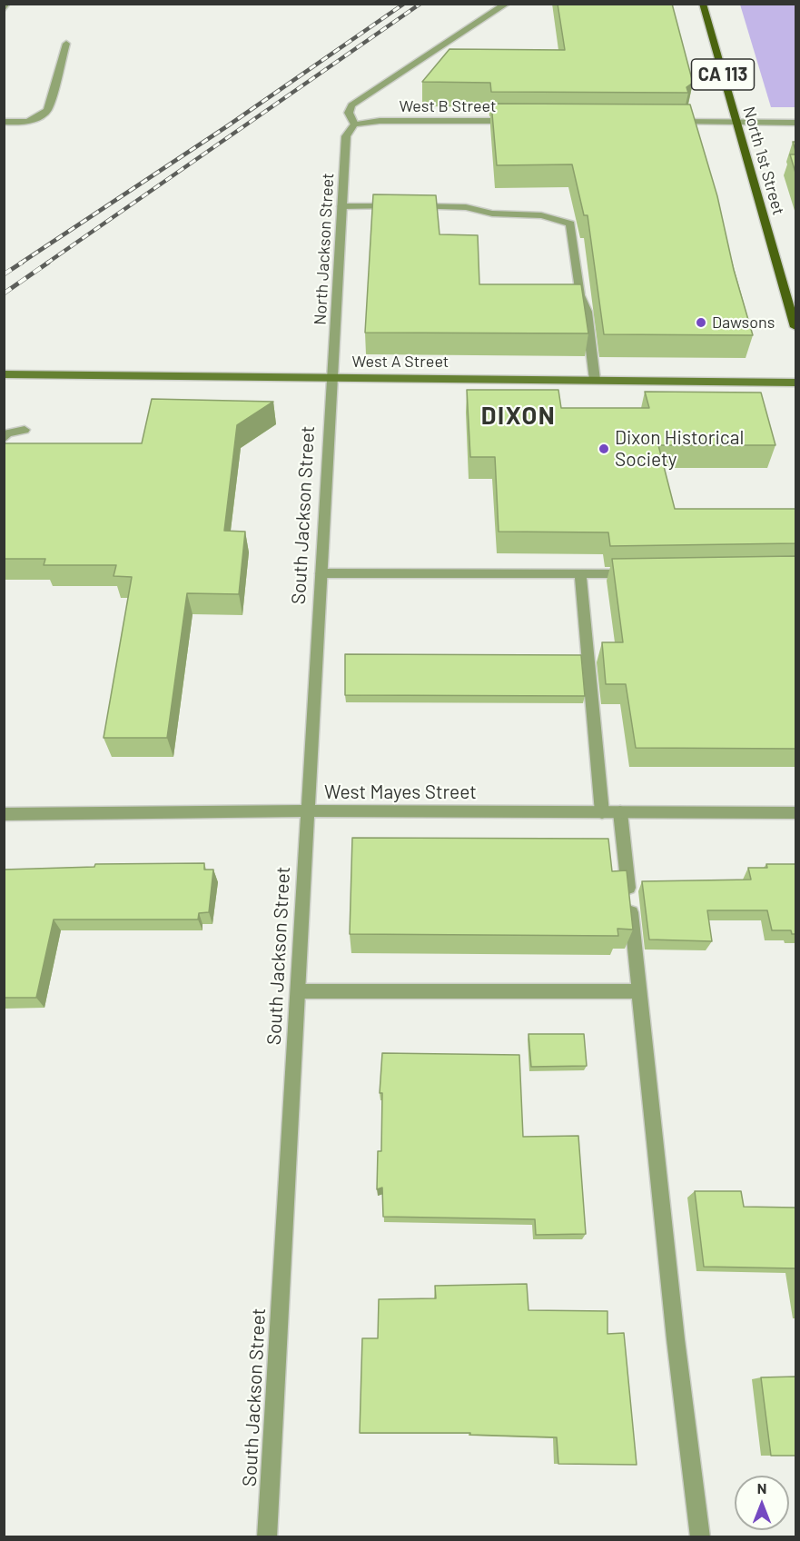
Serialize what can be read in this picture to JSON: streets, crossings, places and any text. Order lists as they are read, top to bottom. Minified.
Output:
{"streets":{"main road":["CA 113","North 1st Street","West A Street"],"street":["West B Street","North Jackson Street","South Jackson Street","West Mayes Street"]},"crossings":[["West B Street","North Jackson Street"],["North Jackson Street","West A Street"],["North Jackson Street","South Jackson Street"],["West A Street","South Jackson Street"],["South Jackson Street","West Mayes Street"]],"districts":["DIXON"],"places":["Dawsons","Dixon Historical Society"],"north":"top"}
